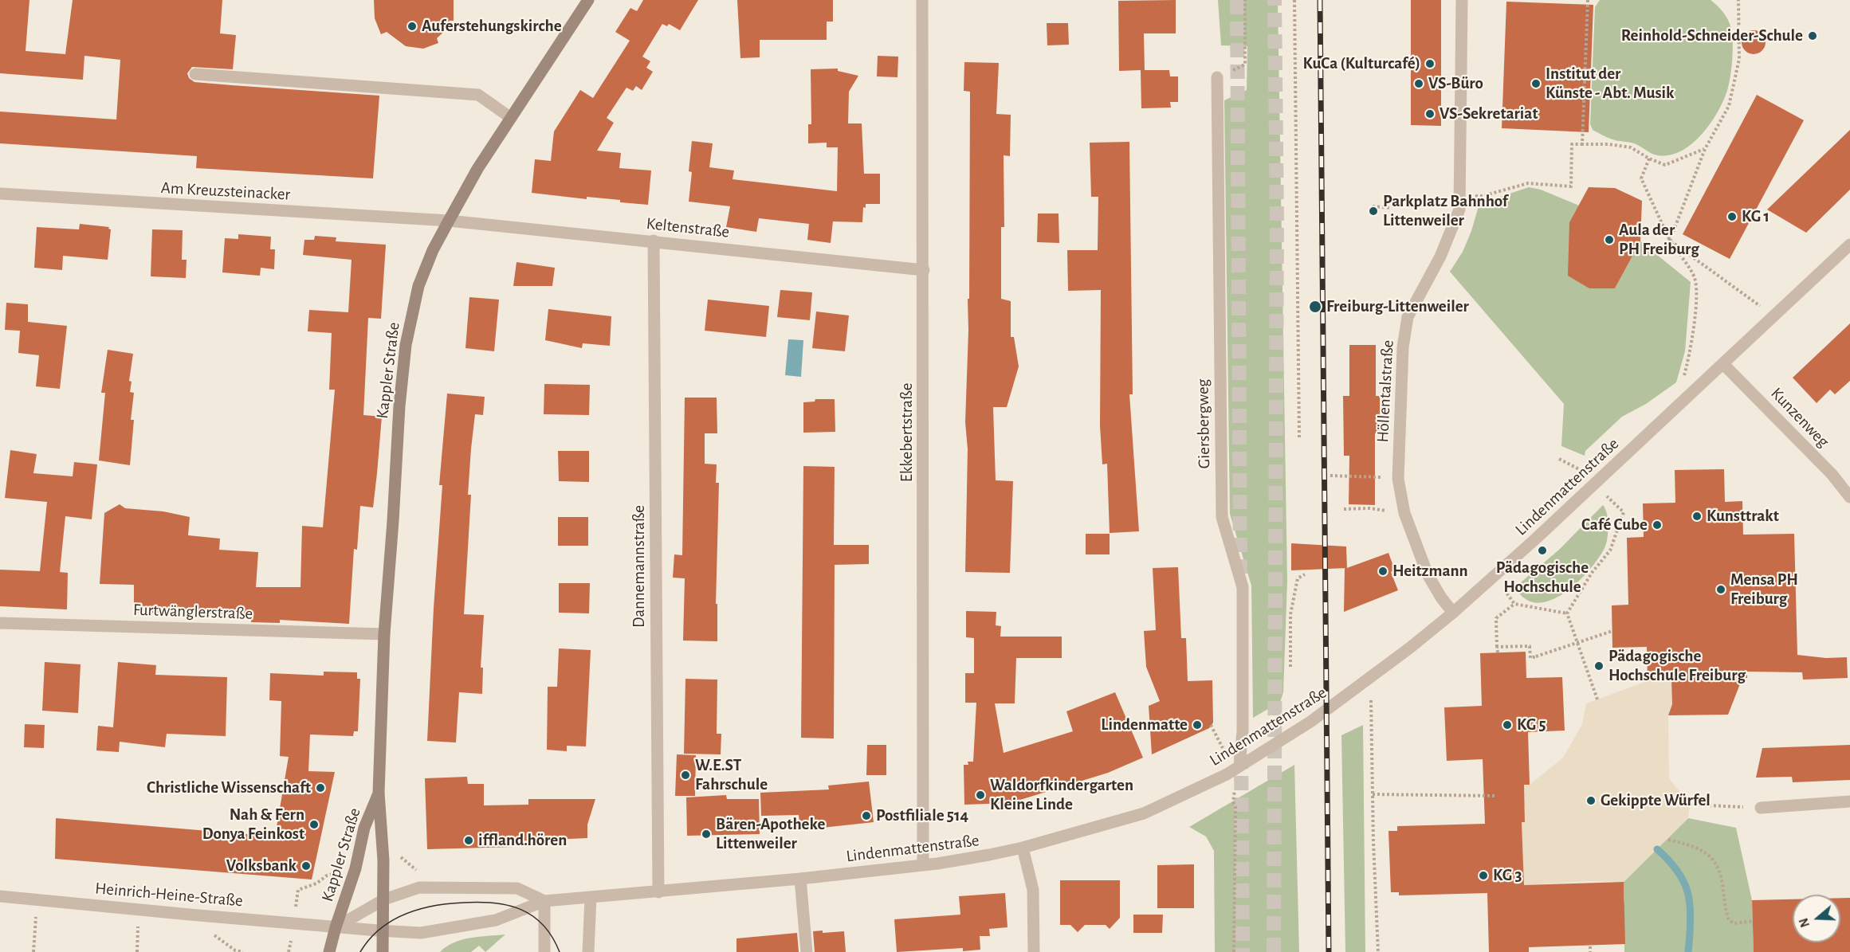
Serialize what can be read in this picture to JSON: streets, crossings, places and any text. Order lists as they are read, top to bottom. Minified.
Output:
{"streets":{"street":["Am Kreuzsteinacker","Keltenstraße","Kappler Straße","Höllentalstraße","Kunzenweg","Giersbergweg","Ekkebertstraße","Lindenmattenstraße","Dannemannstraße","Furtwänglerstraße","Heinrich-Heine-Straße"]},"crossings":[["Am Kreuzsteinacker","Keltenstraße"],["Am Kreuzsteinacker","Kappler Straße"],["Keltenstraße","Kappler Straße"],["Keltenstraße","Ekkebertstraße"],["Keltenstraße","Dannemannstraße"],["Kappler Straße","Lindenmattenstraße"],["Kappler Straße","Furtwänglerstraße"],["Kappler Straße","Heinrich-Heine-Straße"],["Höllentalstraße","Lindenmattenstraße"],["Kunzenweg","Lindenmattenstraße"],["Giersbergweg","Lindenmattenstraße"],["Ekkebertstraße","Lindenmattenstraße"],["Lindenmattenstraße","Dannemannstraße"],["Lindenmattenstraße","Heinrich-Heine-Straße"]],"places":["Auferstehungskirche","Reinhold-Schneider-Schule","KuCa (Kulturcafé)","VS-Büro","Institut der Künste - Abt. Musik","VS-Sekretariat","Parkplatz Bahnhof Littenweiler","KG 1","Aula der PH Freiburg","Freiburg-Littenweiler","Kunsttrakt","Café Cube","Pädagogische Hochschule","Heitzmann","Mensa PH Freiburg","Pädagogische Hochschule Freiburg","Lindenmatte","KG 5","W.E.ST Fahrschule","Christliche Wissenschaft","Waldorfkindergarten Kleine Linde","Gekippte Würfel","Postfiliale 514","Nah & Fern Donya Feinkost","Bären-Apotheke Littenweiler","iffland.hören","Volksbank","KG 3"],"north":"left"}
